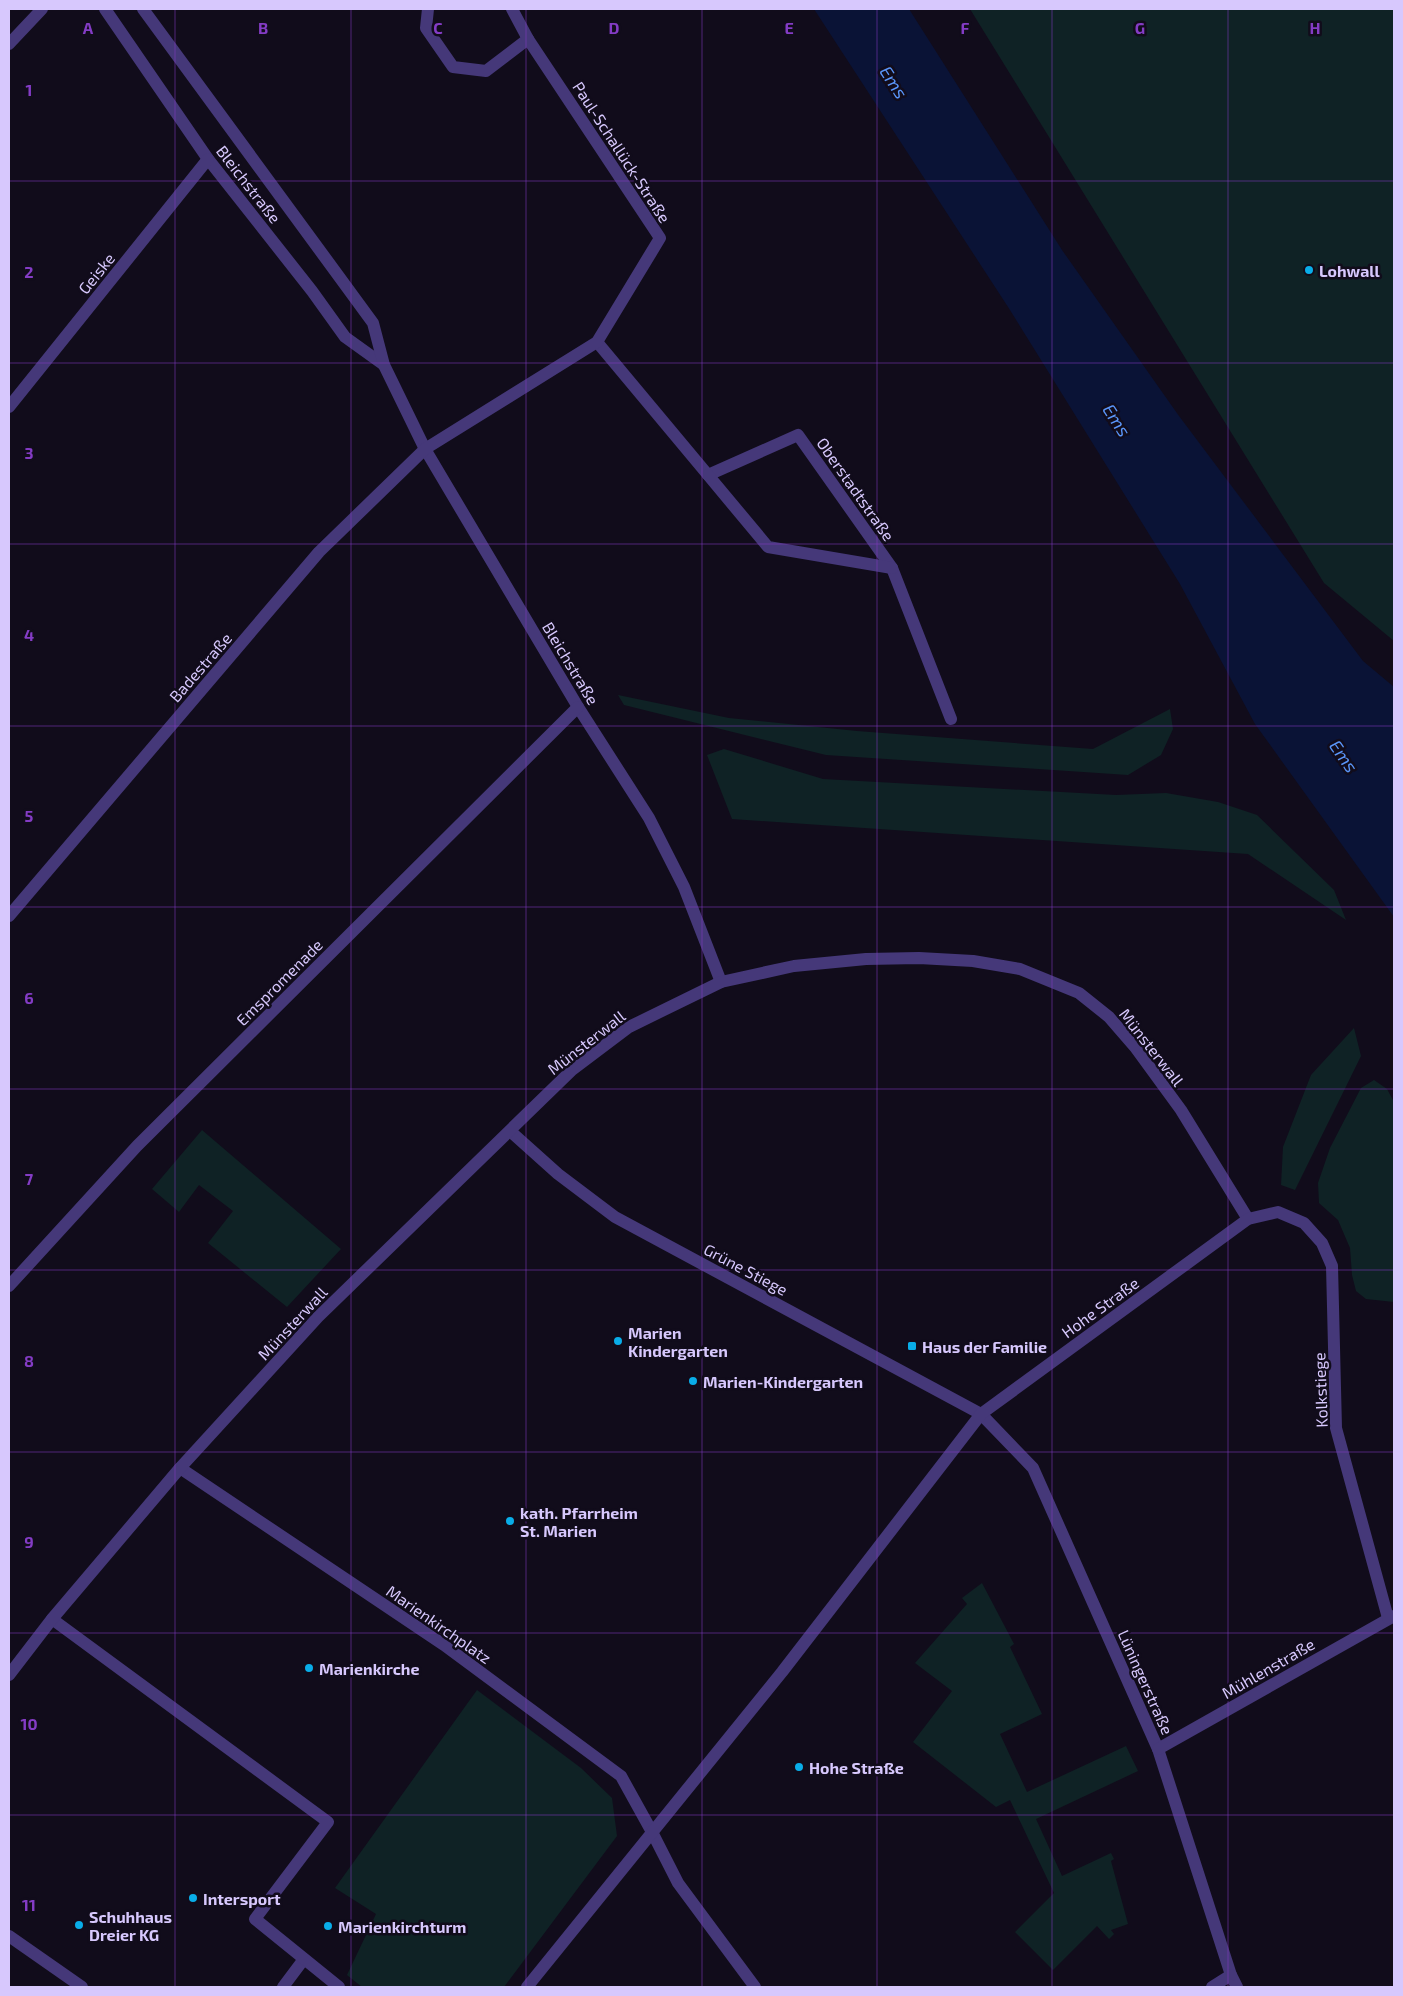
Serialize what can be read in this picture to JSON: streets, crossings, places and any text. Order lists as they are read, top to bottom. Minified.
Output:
{"streets":{"street":["Paul-Schallück-Straße","Bleichstraße","Geiske","Oberstadtstraße","Badestraße","Emspromenade","Münsterwall","Grüne Stiege","Hohe Straße","Kolkstiege","Marienkirchplatz","Mühlenstraße","Lüningerstraße"]},"crossings":[["Paul-Schallück-Straße","Bleichstraße"],["Paul-Schallück-Straße","Oberstadtstraße"],["Paul-Schallück-Straße","Badestraße"],["Bleichstraße","Geiske"],["Bleichstraße","Badestraße"],["Bleichstraße","Emspromenade"],["Bleichstraße","Münsterwall"],["Münsterwall","Grüne Stiege"],["Münsterwall","Hohe Straße"],["Münsterwall","Marienkirchplatz"],["Grüne Stiege","Hohe Straße"],["Grüne Stiege","Lüningerstraße"],["Hohe Straße","Kolkstiege"],["Hohe Straße","Marienkirchplatz"],["Hohe Straße","Lüningerstraße"],["Kolkstiege","Mühlenstraße"],["Mühlenstraße","Lüningerstraße"]],"water":["Ems"],"places":{"other":["Lohwall","Marien Kindergarten","Marien-Kindergarten","kath. Pfarrheim St. Marien","Marienkirche","Hohe Straße","Intersport","Schuhhaus Dreier KG","Marienkirchturm"],"transit":["Haus der Familie"]},"grid":{"columns":["A","B","C","D","E","F","G","H"],"rows":["1","2","3","4","5","6","7","8","9","10","11"]}}
